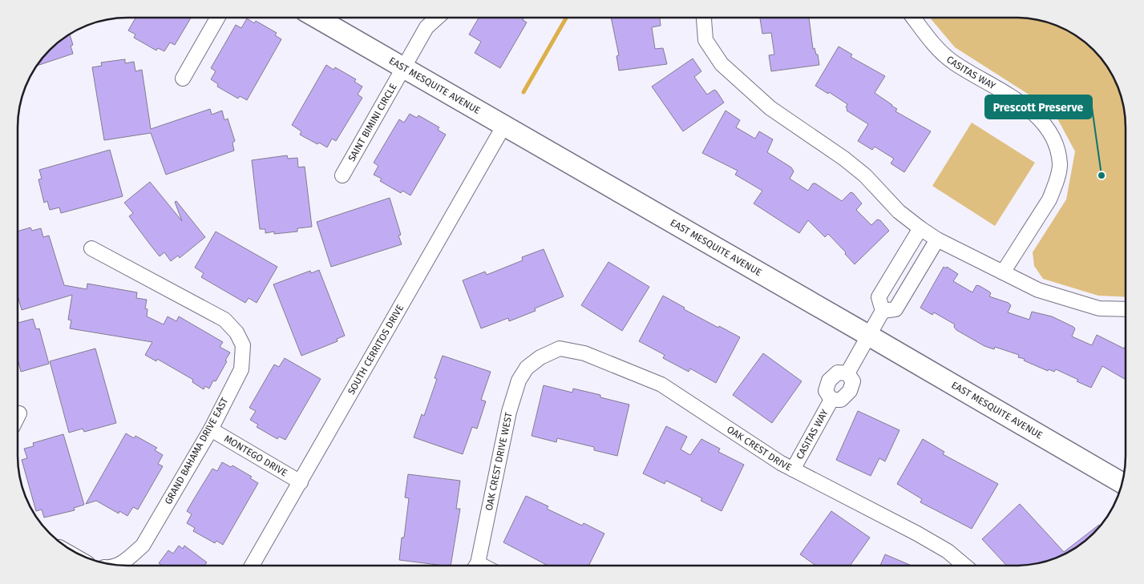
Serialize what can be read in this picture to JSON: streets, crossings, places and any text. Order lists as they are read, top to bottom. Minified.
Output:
{"streets":{"street":["CASITAS WAY","EAST MESQUITE AVENUE","SAINT BIMINI CIRCLE","SOUTH CERRITOS DRIVE","OAK CREST DRIVE","GRAND BAHAMA DRIVE EAST","MONTEGO DRIVE","OAK CREST DRIVE WEST"]},"crossings":[["CASITAS WAY","OAK CREST DRIVE"],["EAST MESQUITE AVENUE","SAINT BIMINI CIRCLE"],["EAST MESQUITE AVENUE","SOUTH CERRITOS DRIVE"],["SOUTH CERRITOS DRIVE","MONTEGO DRIVE"],["OAK CREST DRIVE","OAK CREST DRIVE WEST"],["GRAND BAHAMA DRIVE EAST","MONTEGO DRIVE"]],"places":["Prescott Preserve"]}
